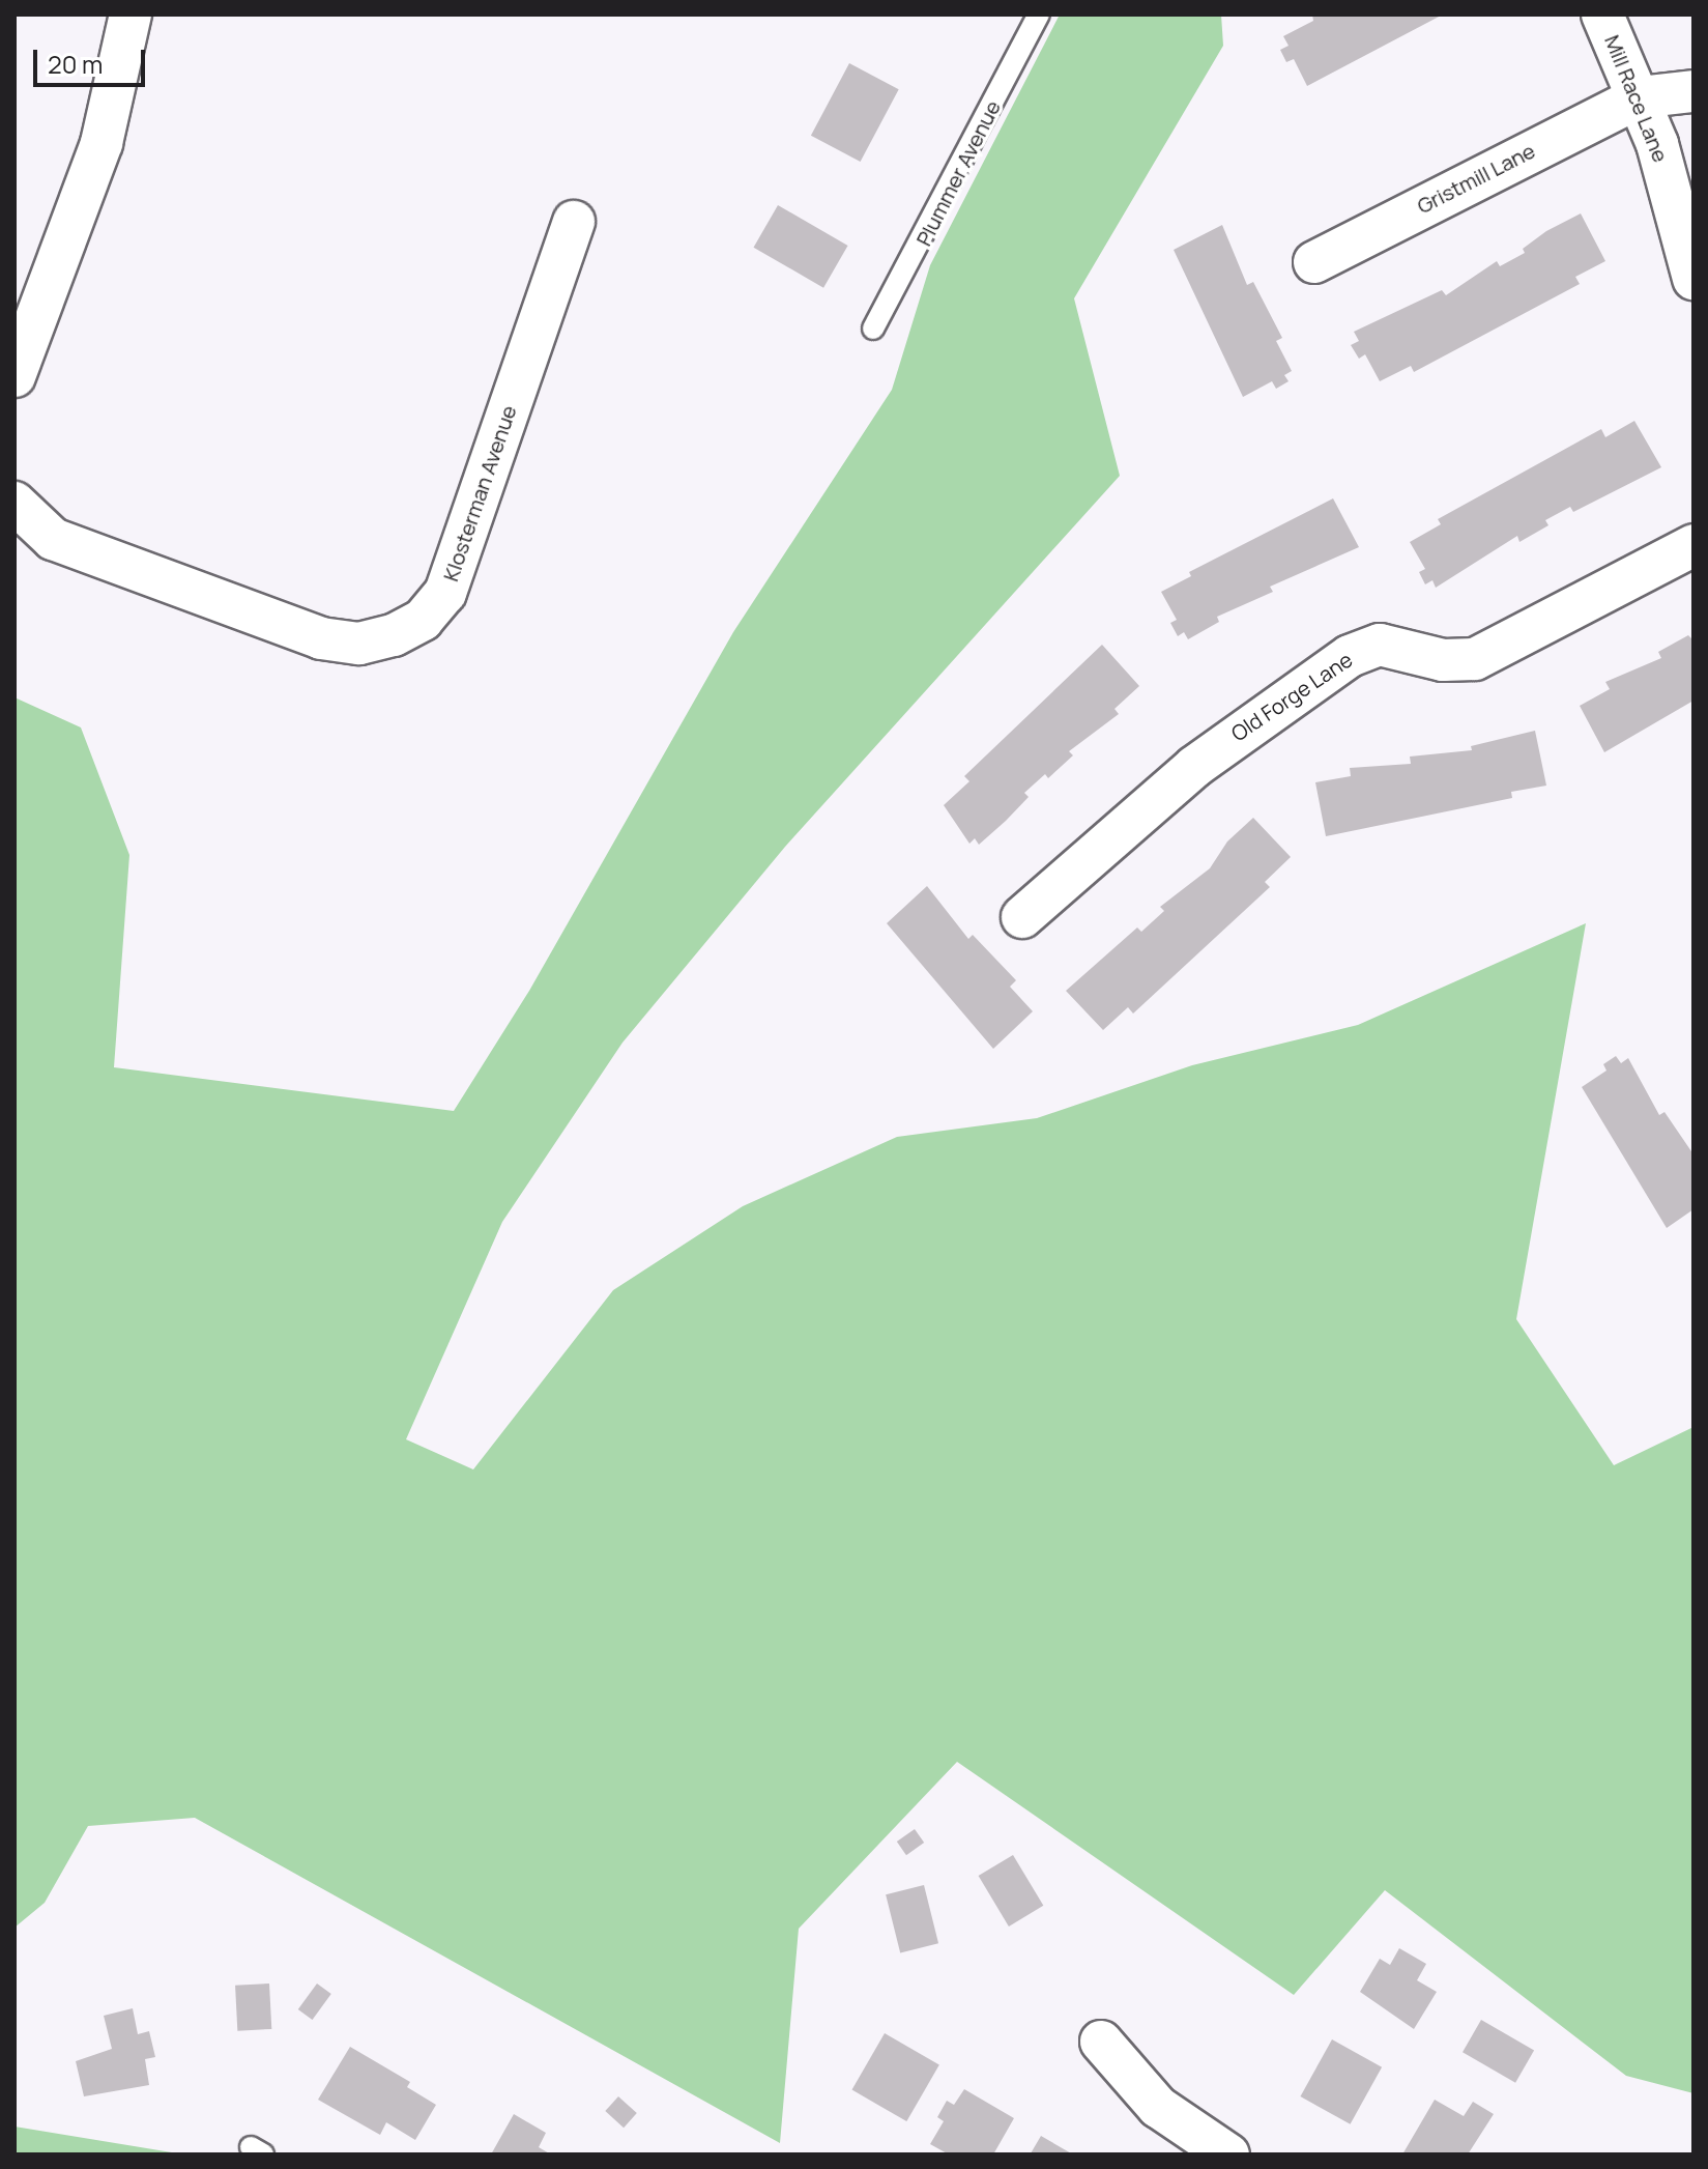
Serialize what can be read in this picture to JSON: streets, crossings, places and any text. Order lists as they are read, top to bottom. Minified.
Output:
{"streets":{"street":["Mill Race Lane","Gristmill Lane","Klosterman Avenue","Old Forge Lane"],"lane":["Plummer Avenue"]},"crossings":[["Mill Race Lane","Gristmill Lane"]],"scale_bar":"20 m"}
